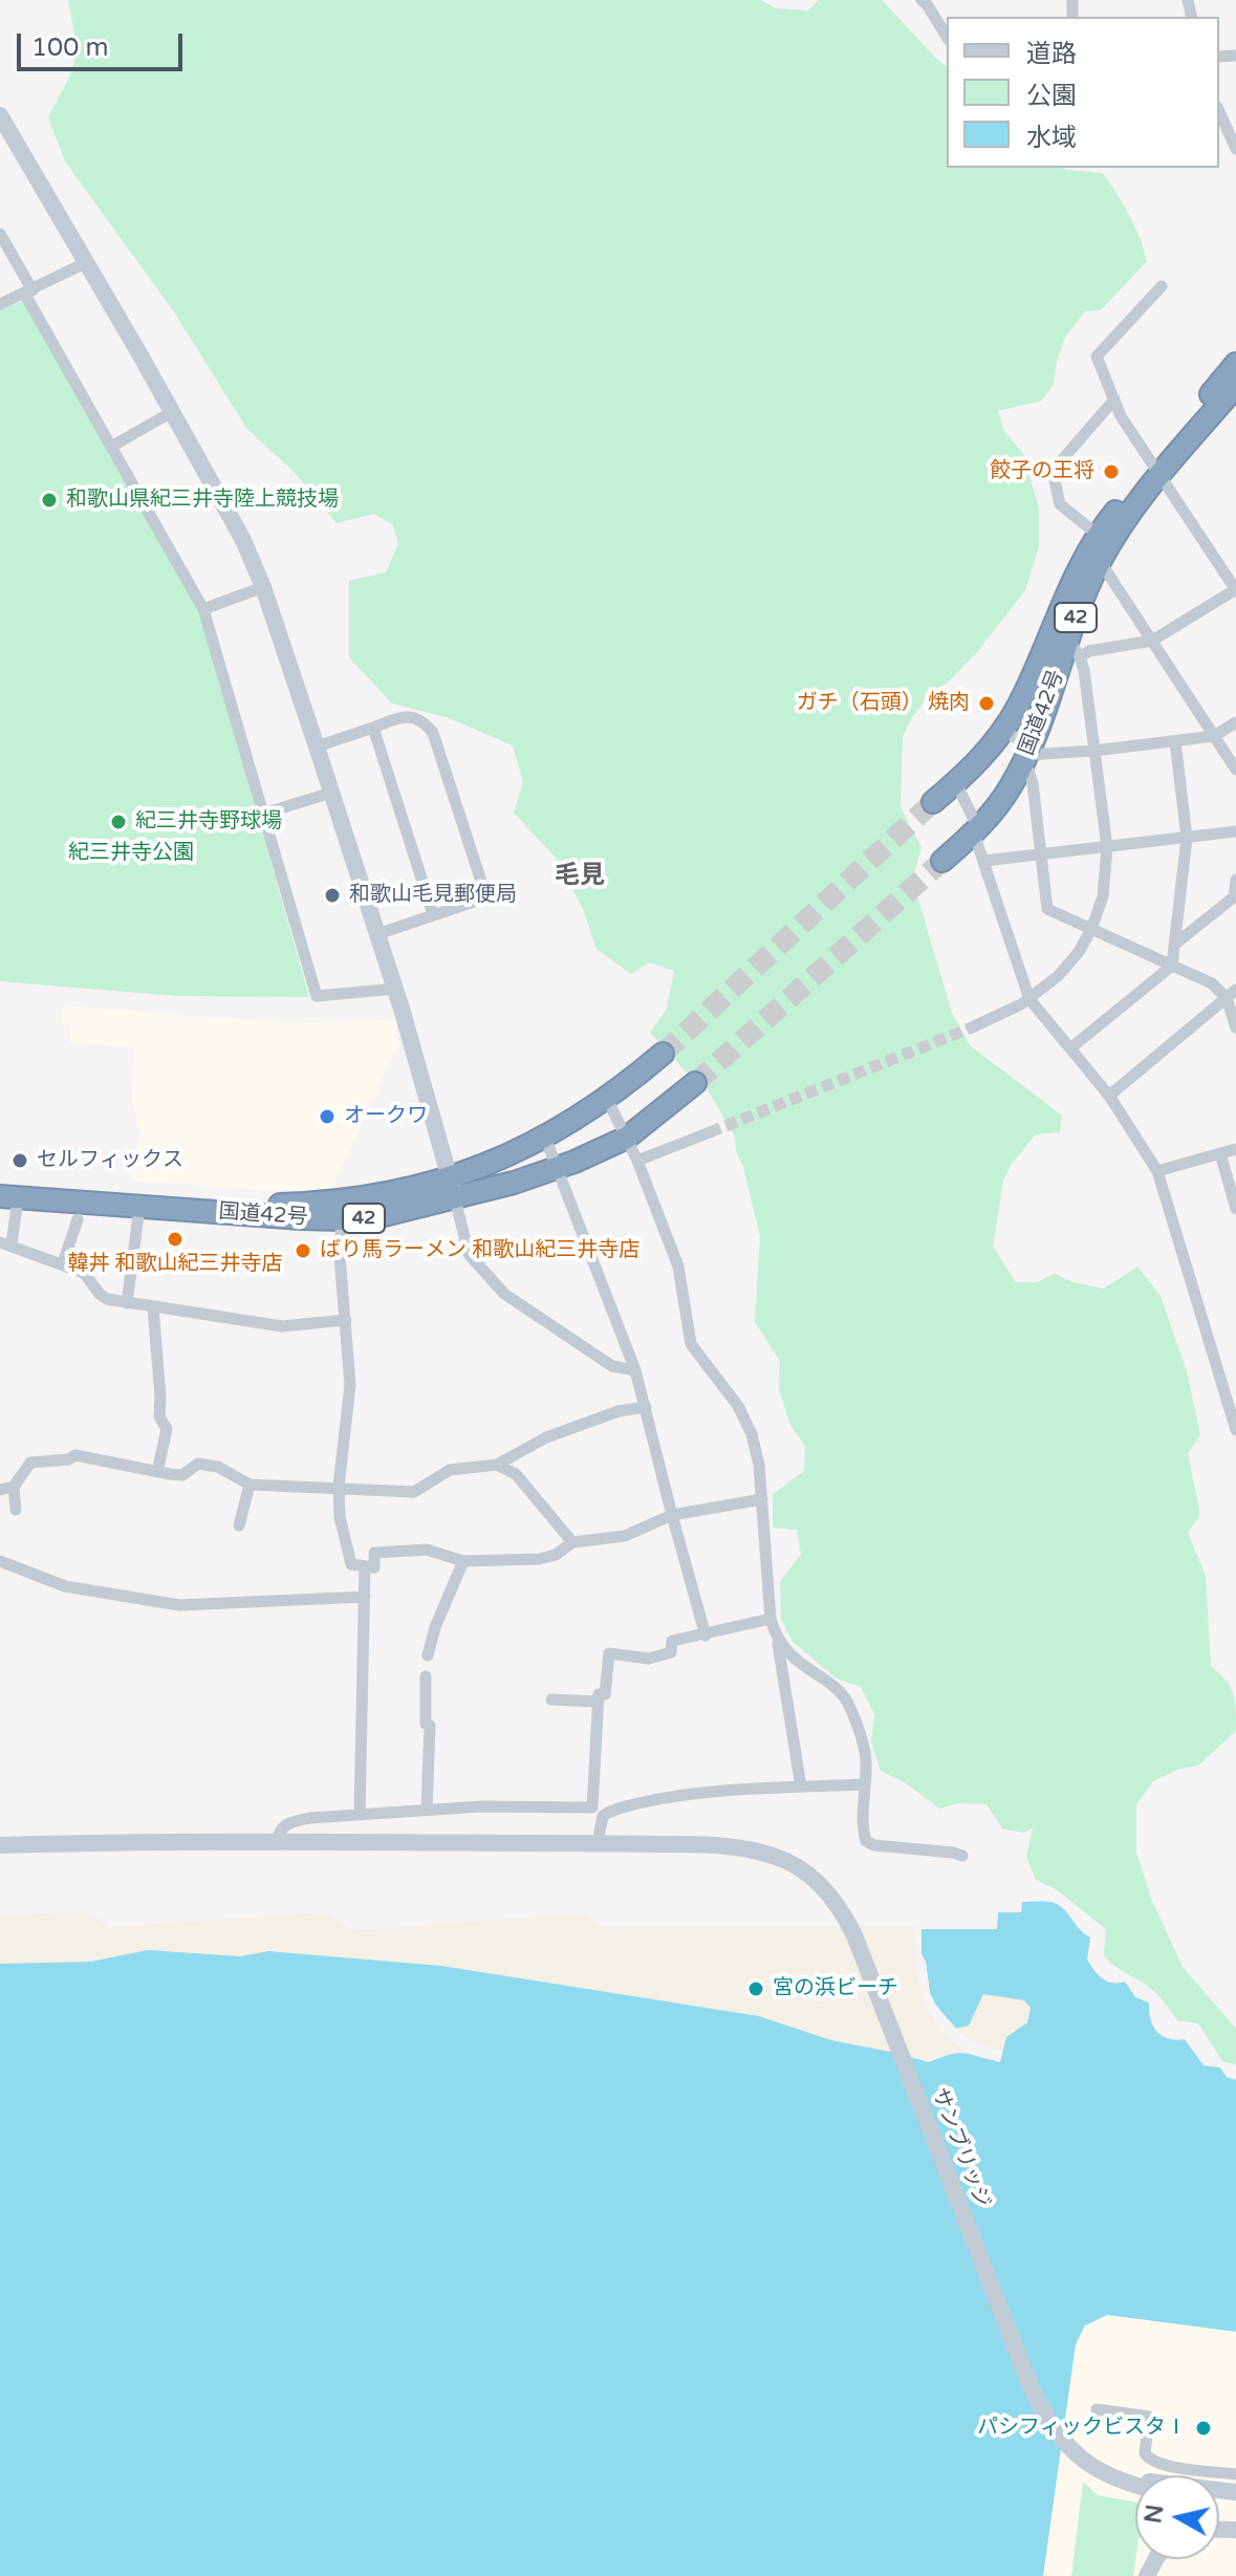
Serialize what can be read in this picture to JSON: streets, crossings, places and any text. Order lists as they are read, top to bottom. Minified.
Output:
{"streets":{"highway":["42","国道42号"],"street":["サンブリッジ"]},"districts":["毛見"],"parks":["紀三井寺公園"],"places":["餃子の王将","和歌山県紀三井寺陸上競技場","ガチ（石頭） 焼肉","紀三井寺野球場","和歌山毛見郵便局","オークワ","セルフィックス","韓丼 和歌山紀三井寺店","ばり馬ラーメン 和歌山紀三井寺店","宮の浜ビーチ","パシフィックビスタⅠ"],"legend":["道路","公園","水域"],"scale_bar":"100 m","north":"left"}
